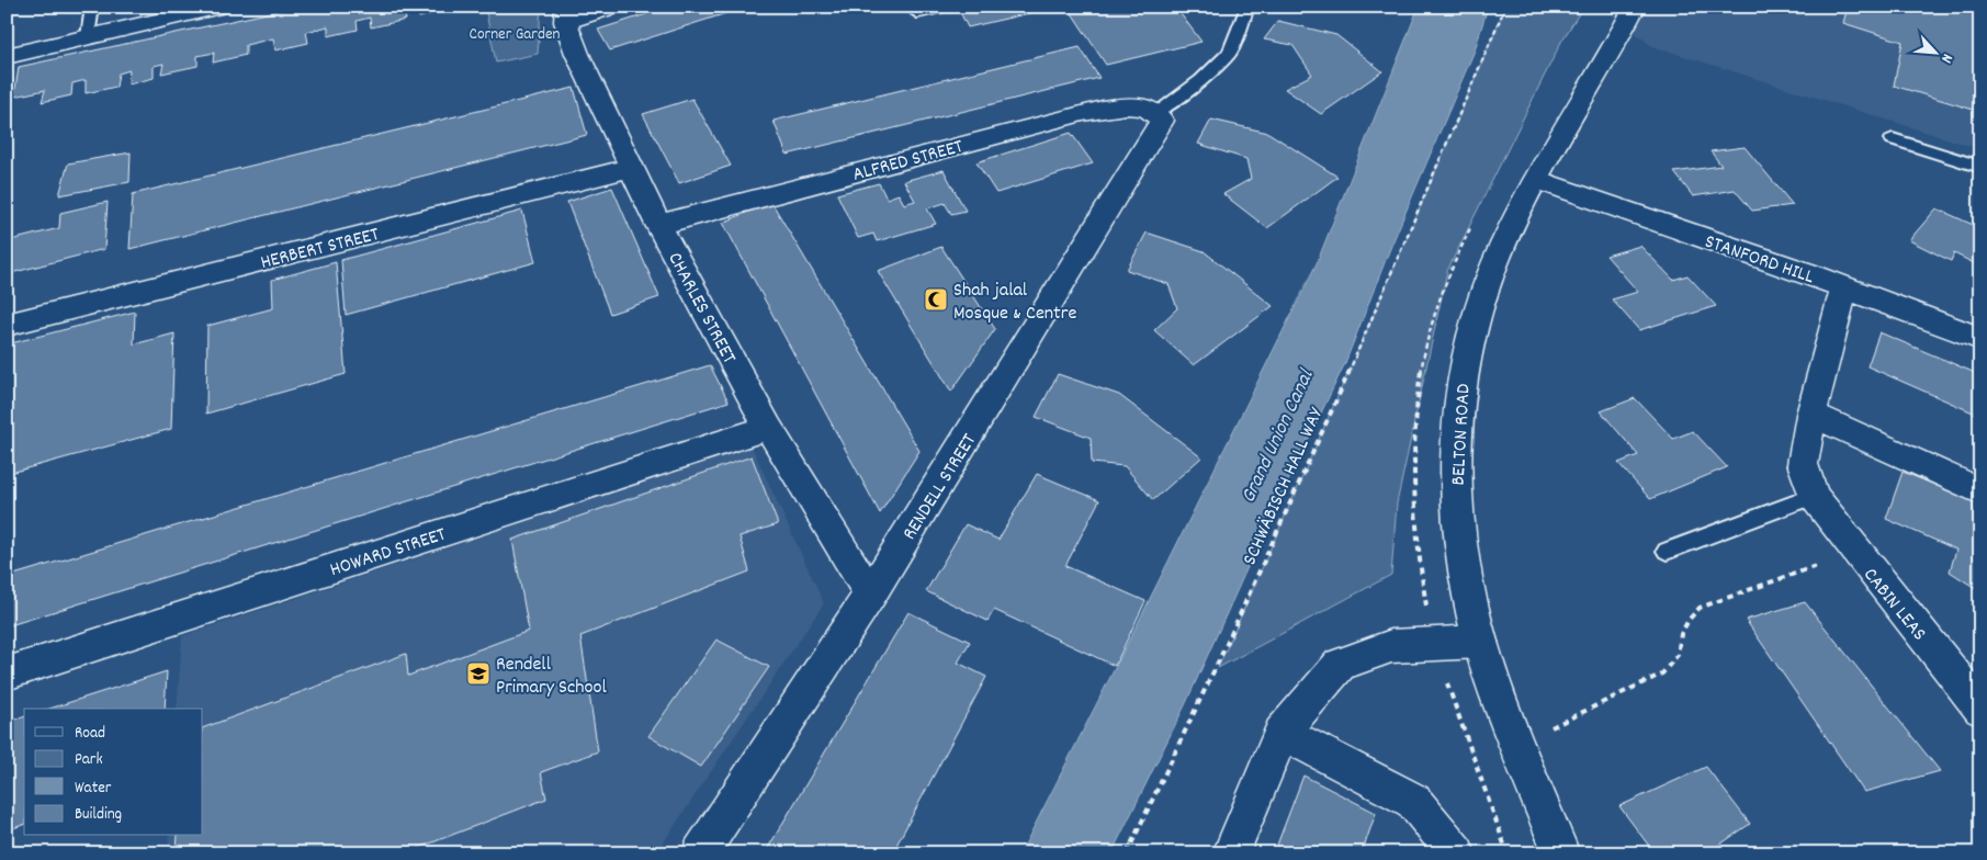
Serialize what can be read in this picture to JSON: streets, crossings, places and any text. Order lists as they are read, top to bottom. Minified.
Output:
{"streets":{"street":["ALFRED STREET","HERBERT STREET","STANFORD HILL","CHARLES STREET","BELTON ROAD","RENDELL STREET","HOWARD STREET","CABIN LEAS"],"path":["SCHWÄBISCH HALL WAY"]},"crossings":[["ALFRED STREET","CHARLES STREET"],["ALFRED STREET","RENDELL STREET"],["HERBERT STREET","CHARLES STREET"],["STANFORD HILL","BELTON ROAD"],["STANFORD HILL","CABIN LEAS"],["CHARLES STREET","RENDELL STREET"],["CHARLES STREET","HOWARD STREET"]],"water":["Grand Union Canal"],"parks":["Corner Garden"],"places":{"mosque":["Shah jalal Mosque & Centre"],"school or university":["Rendell Primary School"]},"legend":["Road","Park","Water","Building"],"north":"bottom right"}
